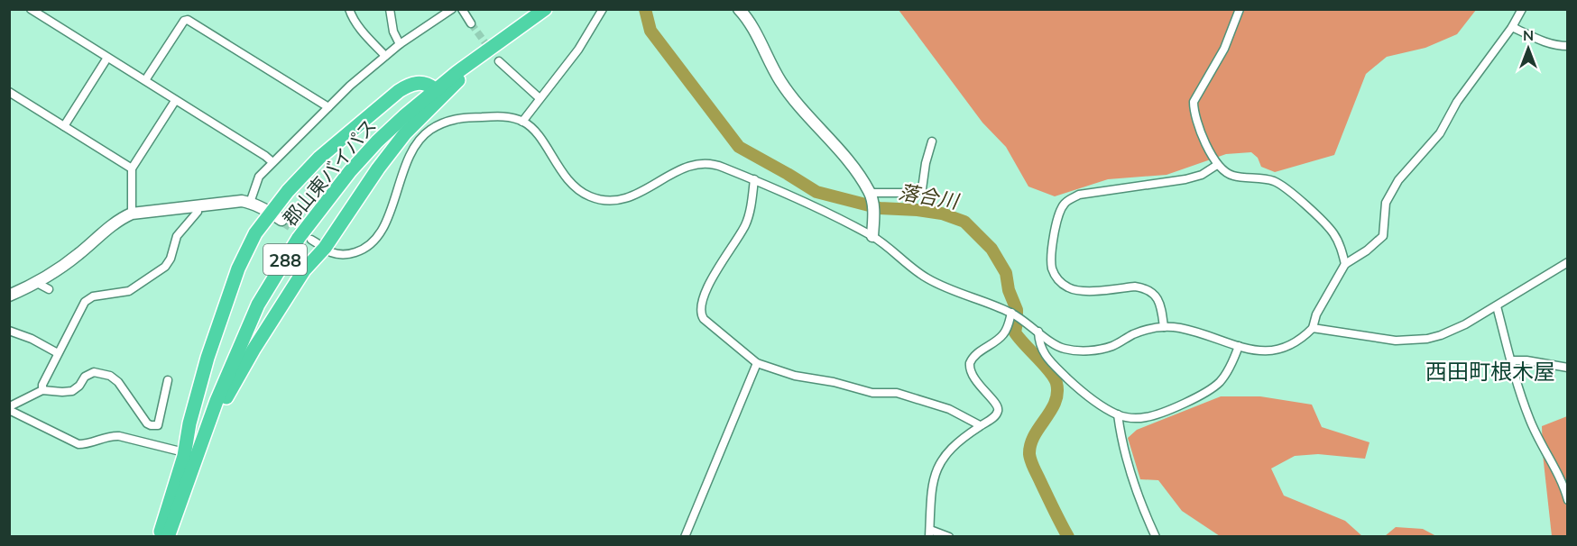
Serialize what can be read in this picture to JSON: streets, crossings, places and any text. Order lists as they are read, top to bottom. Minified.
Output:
{"streets":{"highway":["郡山東バイパス","288"]},"districts":["西田町根木屋"],"water":["落合川"],"north":"top"}
